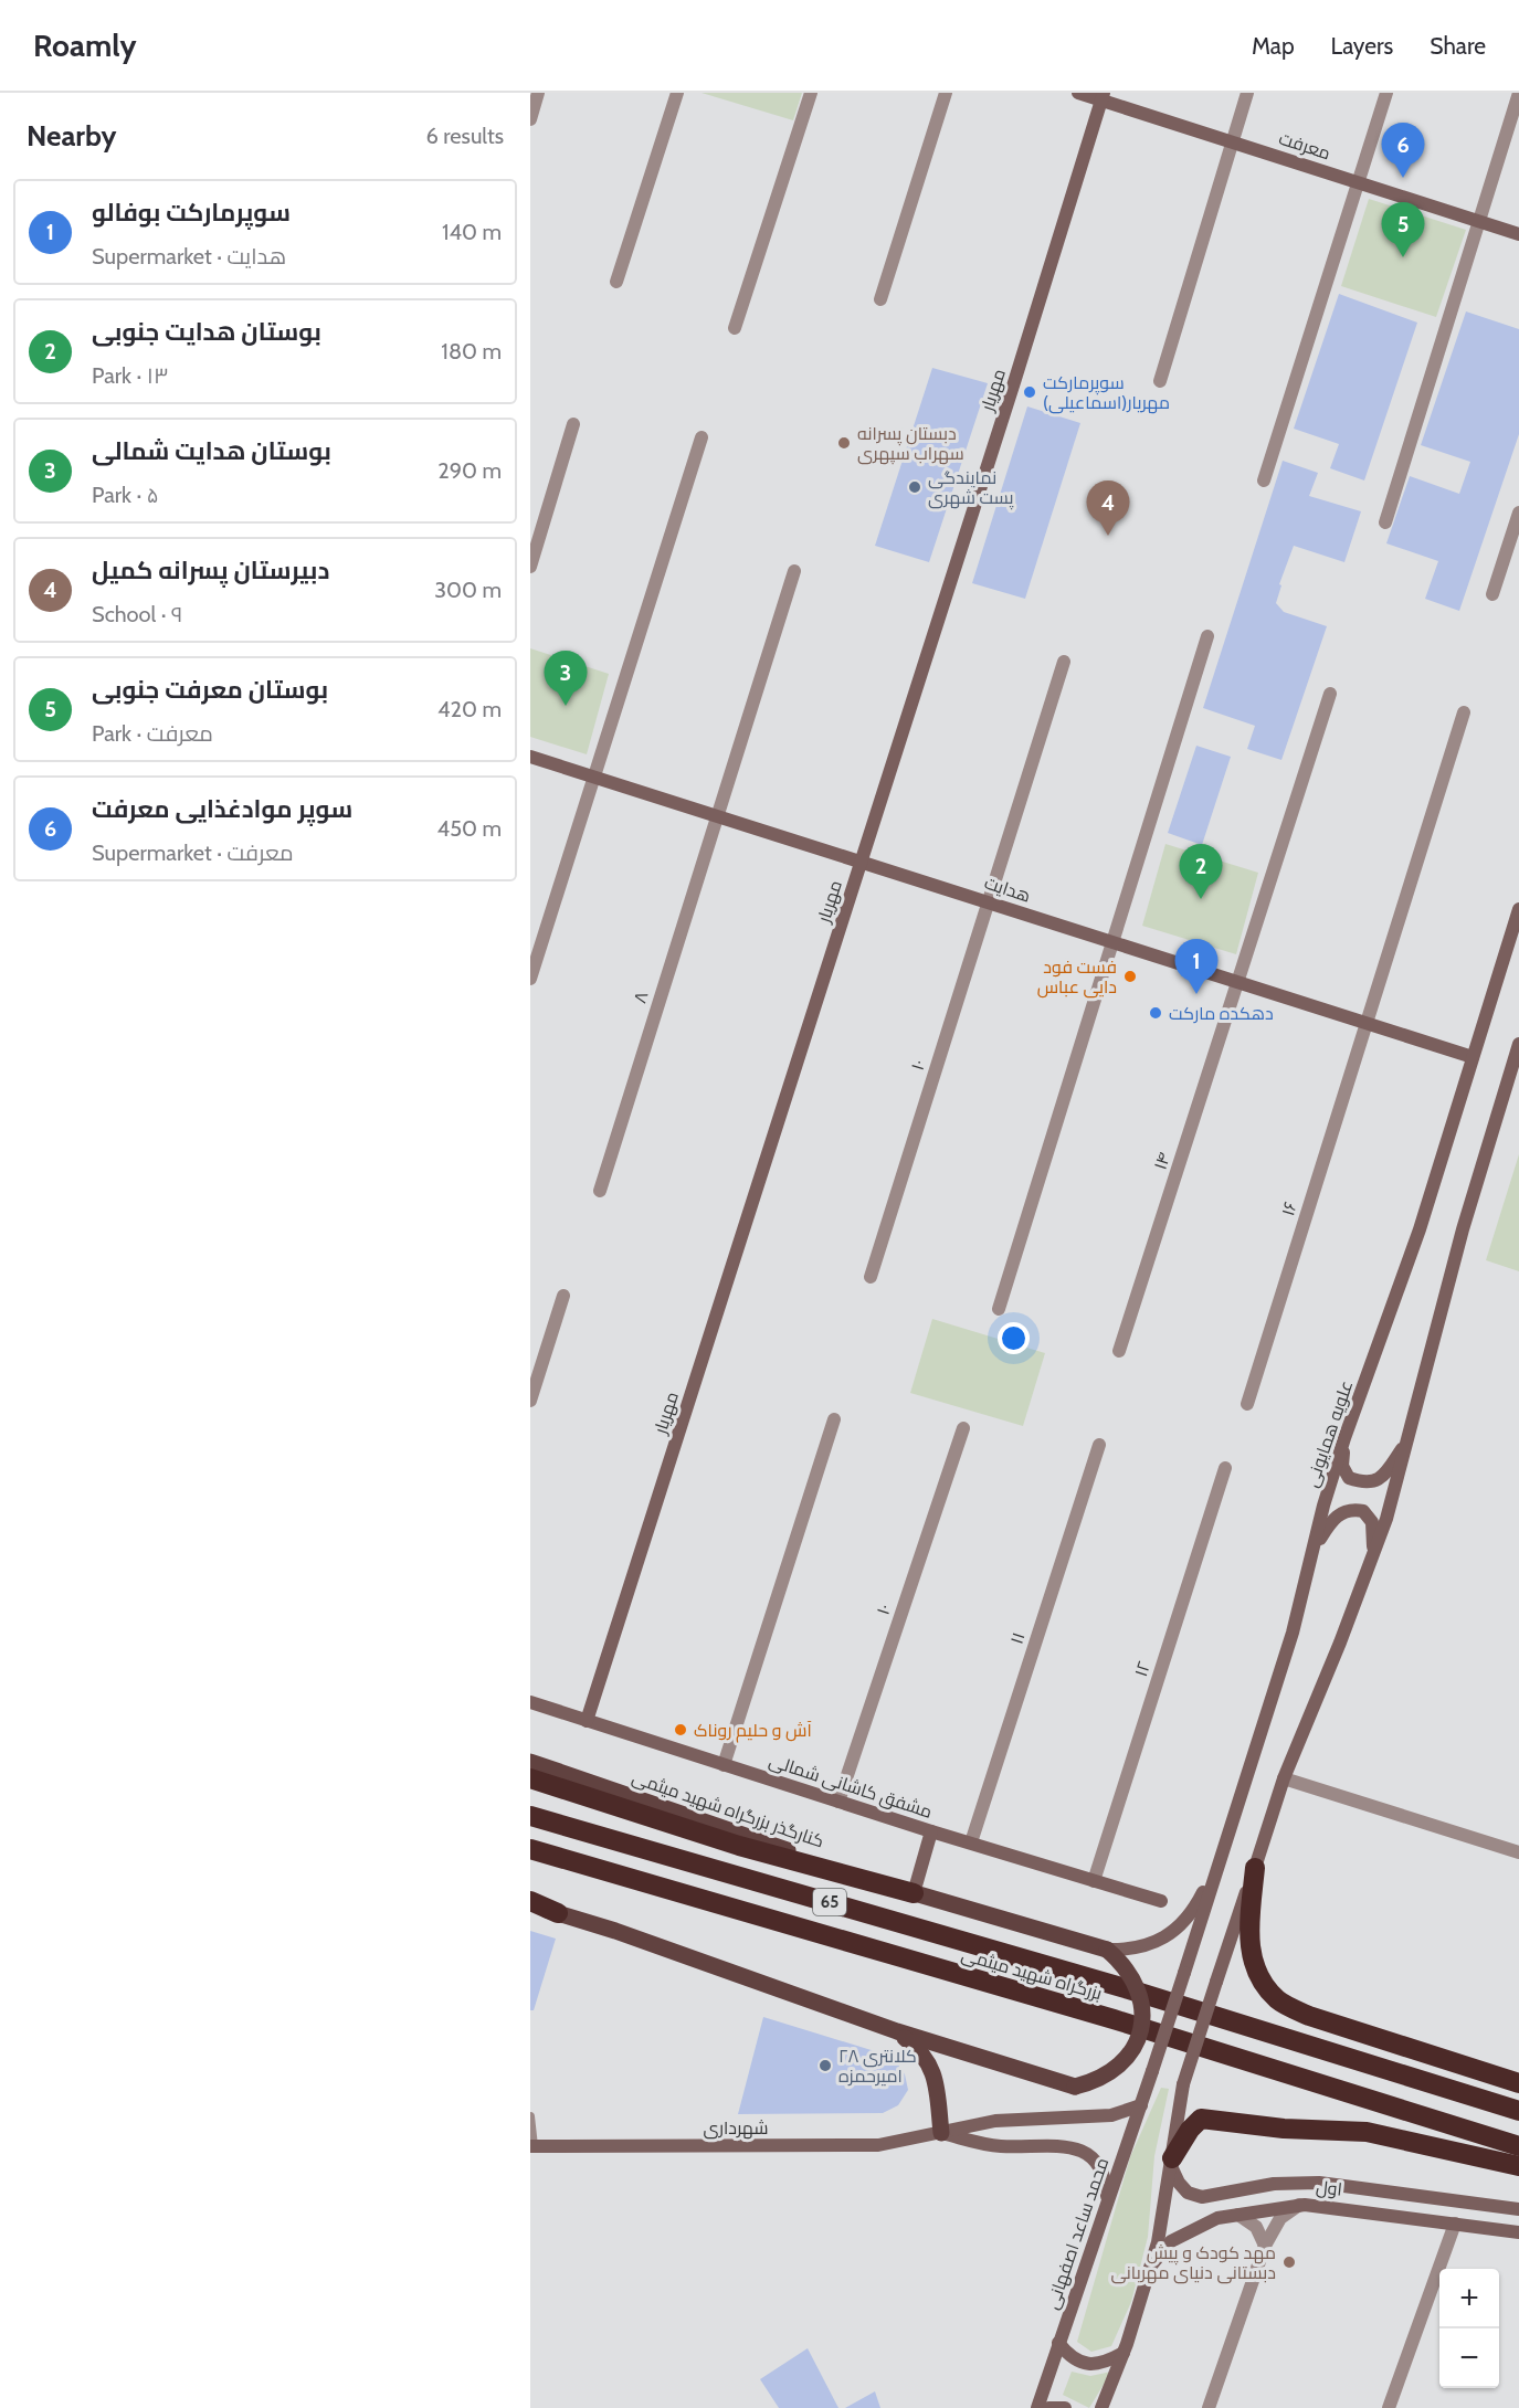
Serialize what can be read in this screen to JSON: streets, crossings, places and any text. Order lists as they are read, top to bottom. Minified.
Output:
{"streets":{"highway":["65","بزرگراه شهید میثمی"],"main road":["کنارگذر بزرگراه شهید میثمی"],"street":["معرفت","مهریار","هدایت","۸","۱۰","۱۴","۱۶","علویه همایونی","۱۱","۱۲","مشفق کاشانی شمالی","شهرداری","اول","محمد ساعد اصفهانی"]},"crossings":[["معرفت","مهریار"],["مهریار","هدایت"],["مهریار","مشفق کاشانی شمالی"],["هدایت","۸"],["هدایت","۱۰"],["هدایت","۱۴"],["هدایت","۱۶"],["هدایت","علویه همایونی"],["۱۰","مشفق کاشانی شمالی"],["علویه همایونی","محمد ساعد اصفهانی"],["۱۱","مشفق کاشانی شمالی"],["۱۲","مشفق کاشانی شمالی"],["شهرداری","محمد ساعد اصفهانی"]],"places":["سوپرمارکت مهریار(اسماعیلی)","دبستان پسرانه سهراب سپهری","نمایندگی پست شهری","فست فود دایی عباس","دهکده مارکت","آش و حلیم روناک","کلانتری ۲۸ امیرحمزه","مهد کودک و پیش دبستانی دنیای‌ مهربانی"],"page":{"header":"Roamly","nav":["Map","Layers","Share"],"heading":["Nearby","6 results"],"pins":["6","5","4","3","2","1"],"list":[{"mark":"1","name":"سوپرمارکت بوفالو","note":"Supermarket · هدایت","value":"140 m"},{"mark":"2","name":"بوستان هدایت جنوبی","note":"Park · ۱۳","value":"180 m"},{"mark":"3","name":"بوستان هدایت شمالی","note":"Park · ۵","value":"290 m"},{"mark":"4","name":"دبیرستان پسرانه کمیل","note":"School · ۹","value":"300 m"},{"mark":"5","name":"بوستان معرفت جنوبی","note":"Park · معرفت","value":"420 m"},{"mark":"6","name":"سوپر موادغذایی معرفت","note":"Supermarket · معرفت","value":"450 m"}],"map_buttons":["+","−"]}}
